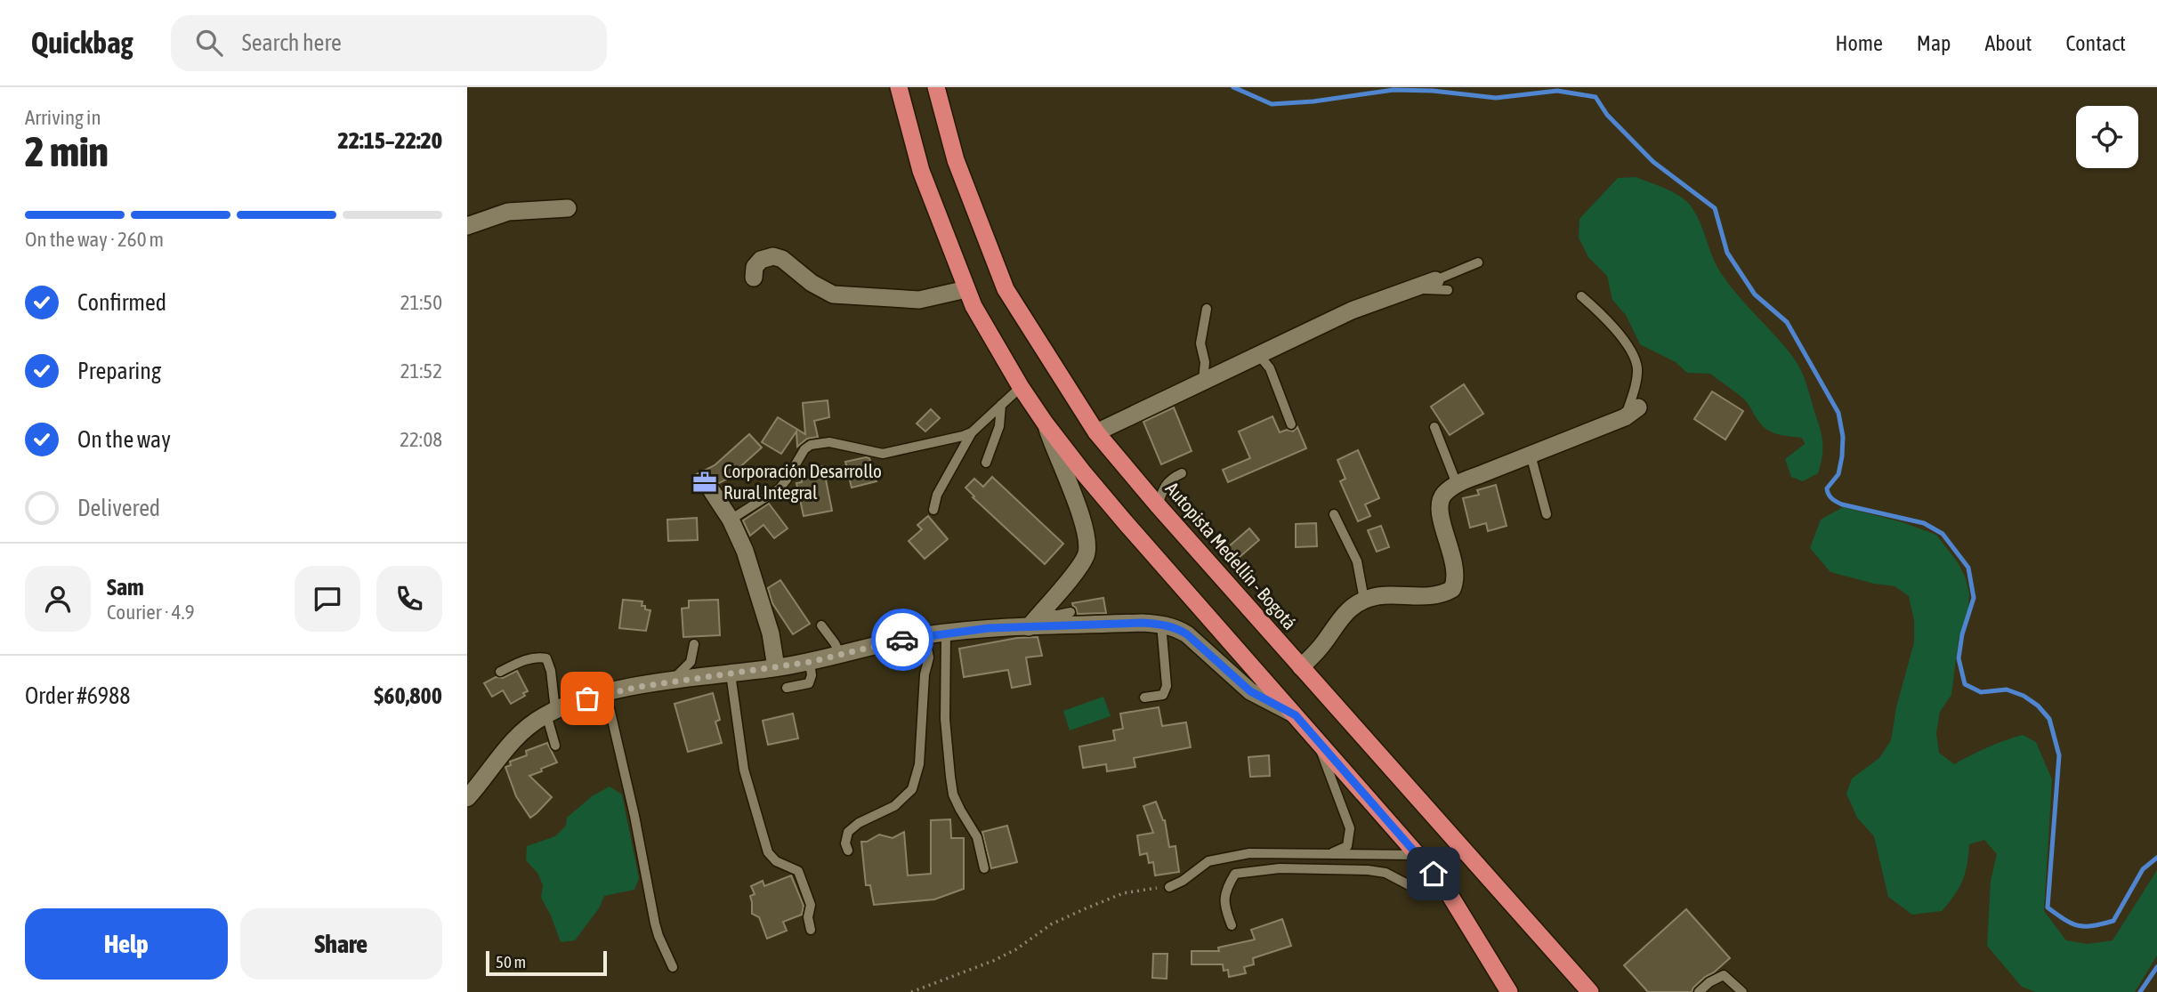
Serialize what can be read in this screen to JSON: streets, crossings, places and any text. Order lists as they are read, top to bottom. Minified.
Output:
{"streets":{"highway":["Autopista Medellín - Bogotá"]},"places":{"office":["Corporación Desarrollo Rural Integral"]},"scale_bar":"50 m","page":{"header":"Quickbag","search":"Search here","nav":["Home","Map","About","Contact"],"heading":["2 min","Arriving in","22:15–22:20"],"panel":["Sam","Courier · 4.9","Order #6988","$60,800"],"bar":"On the way · 260 m","list":[["Confirmed","21:50"],["Preparing","21:52"],["On the way","22:08"],"Delivered"],"buttons":["Help","Share"],"scale":"50 m"}}
